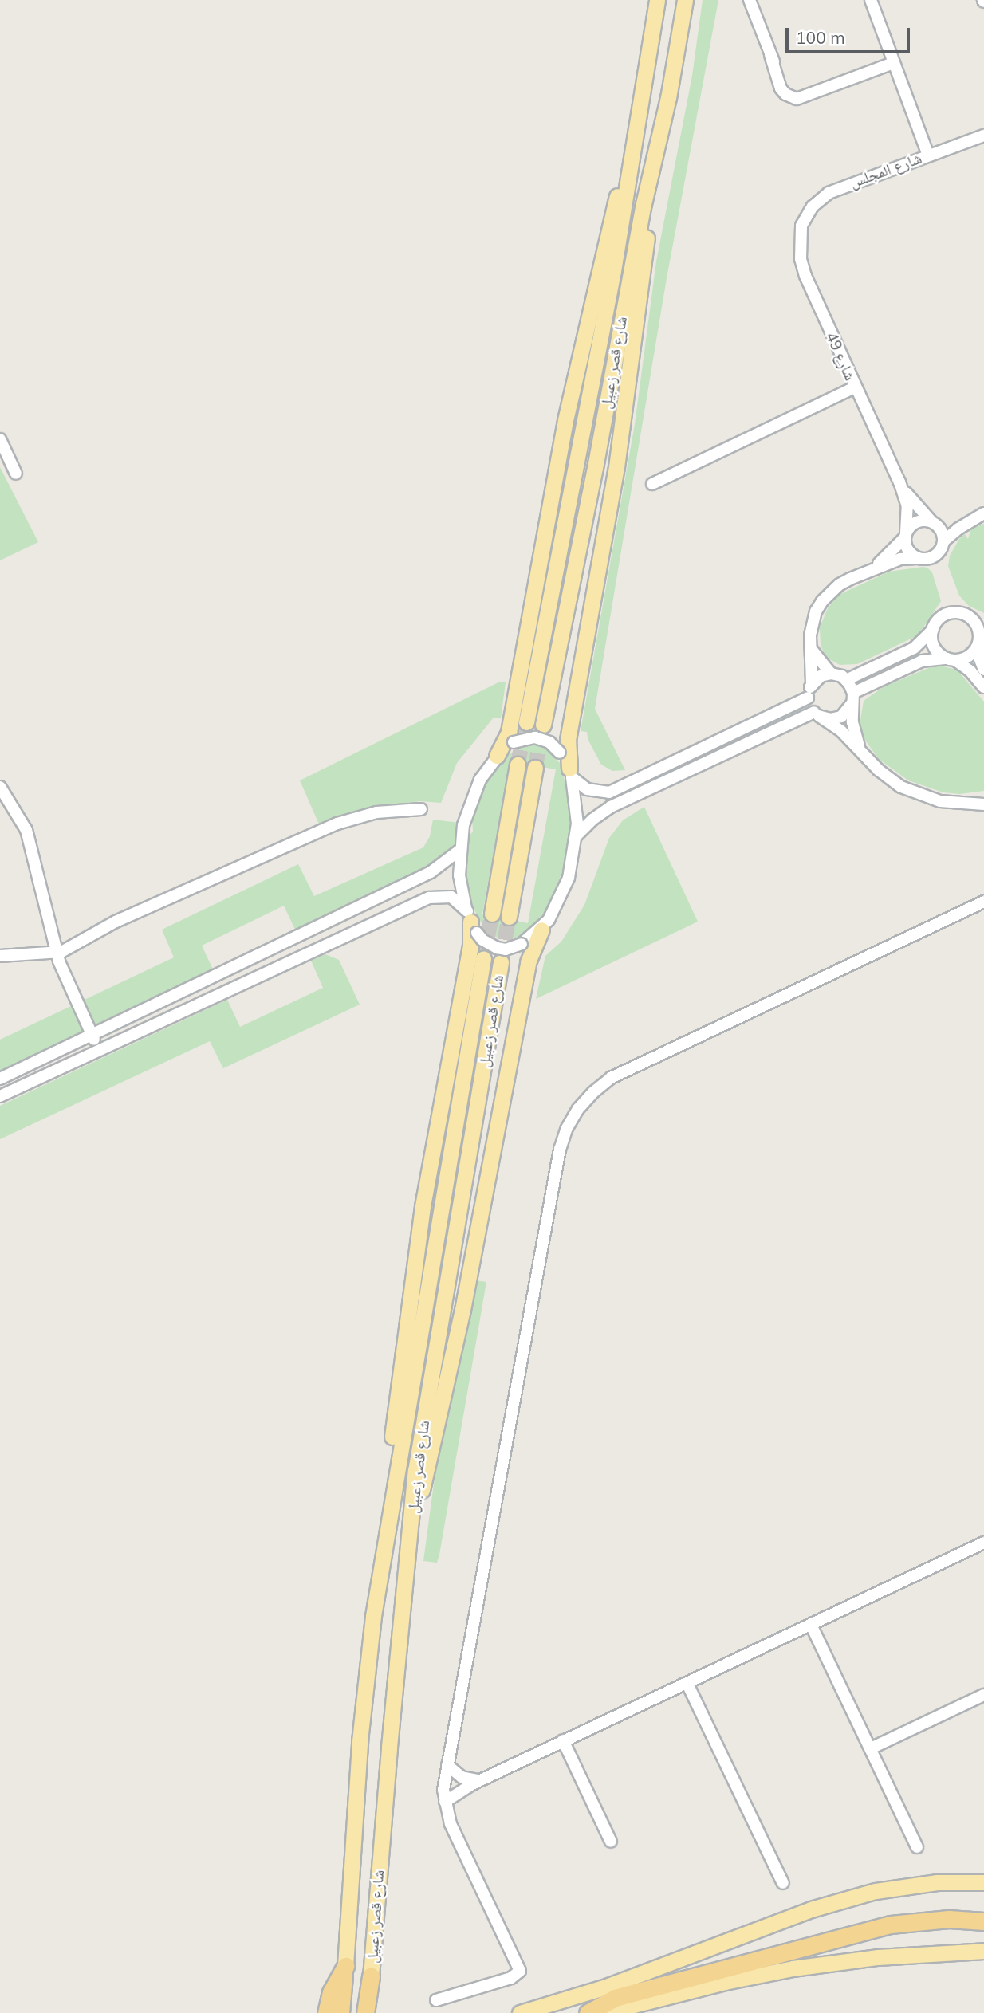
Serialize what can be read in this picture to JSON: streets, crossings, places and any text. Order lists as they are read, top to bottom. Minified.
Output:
{"streets":{"main road":["شارع قصر زعبيل"],"street":["شارع المجلس","شارع 49"]},"crossings":[["شارع المجلس","شارع 49"]],"scale_bar":"100 m"}
